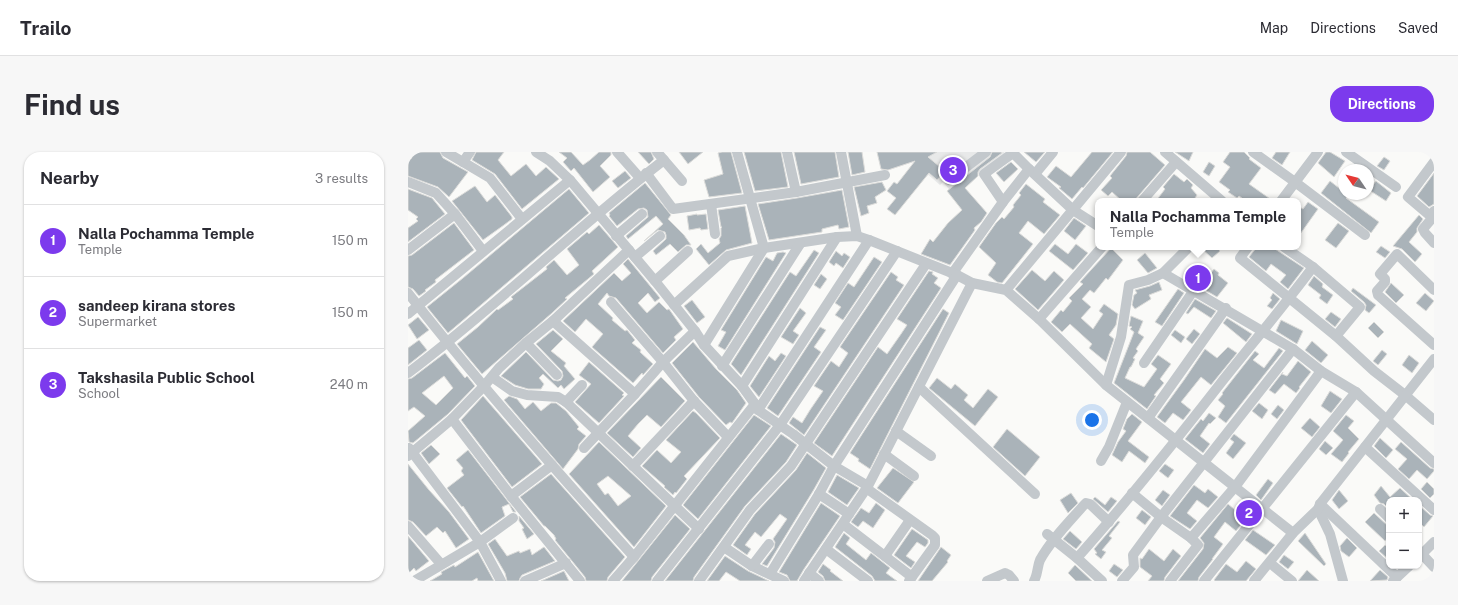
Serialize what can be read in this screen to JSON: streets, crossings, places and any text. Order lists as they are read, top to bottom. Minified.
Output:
{"north":"top left","page":{"header":"Trailo","nav":["Map","Directions","Saved"],"buttons":"Directions","title":"Find us","heading":["Nearby","3 results"],"pins":["3","1","2"],"popup":["Nalla Pochamma Temple","Temple"],"list":[{"mark":"1","name":"Nalla Pochamma Temple","note":"Temple","value":"150 m"},{"mark":"2","name":"sandeep kirana stores","note":"Supermarket","value":"150 m"},{"mark":"3","name":"Takshasila Public School","note":"School","value":"240 m"}],"map_buttons":["+","−"]}}
